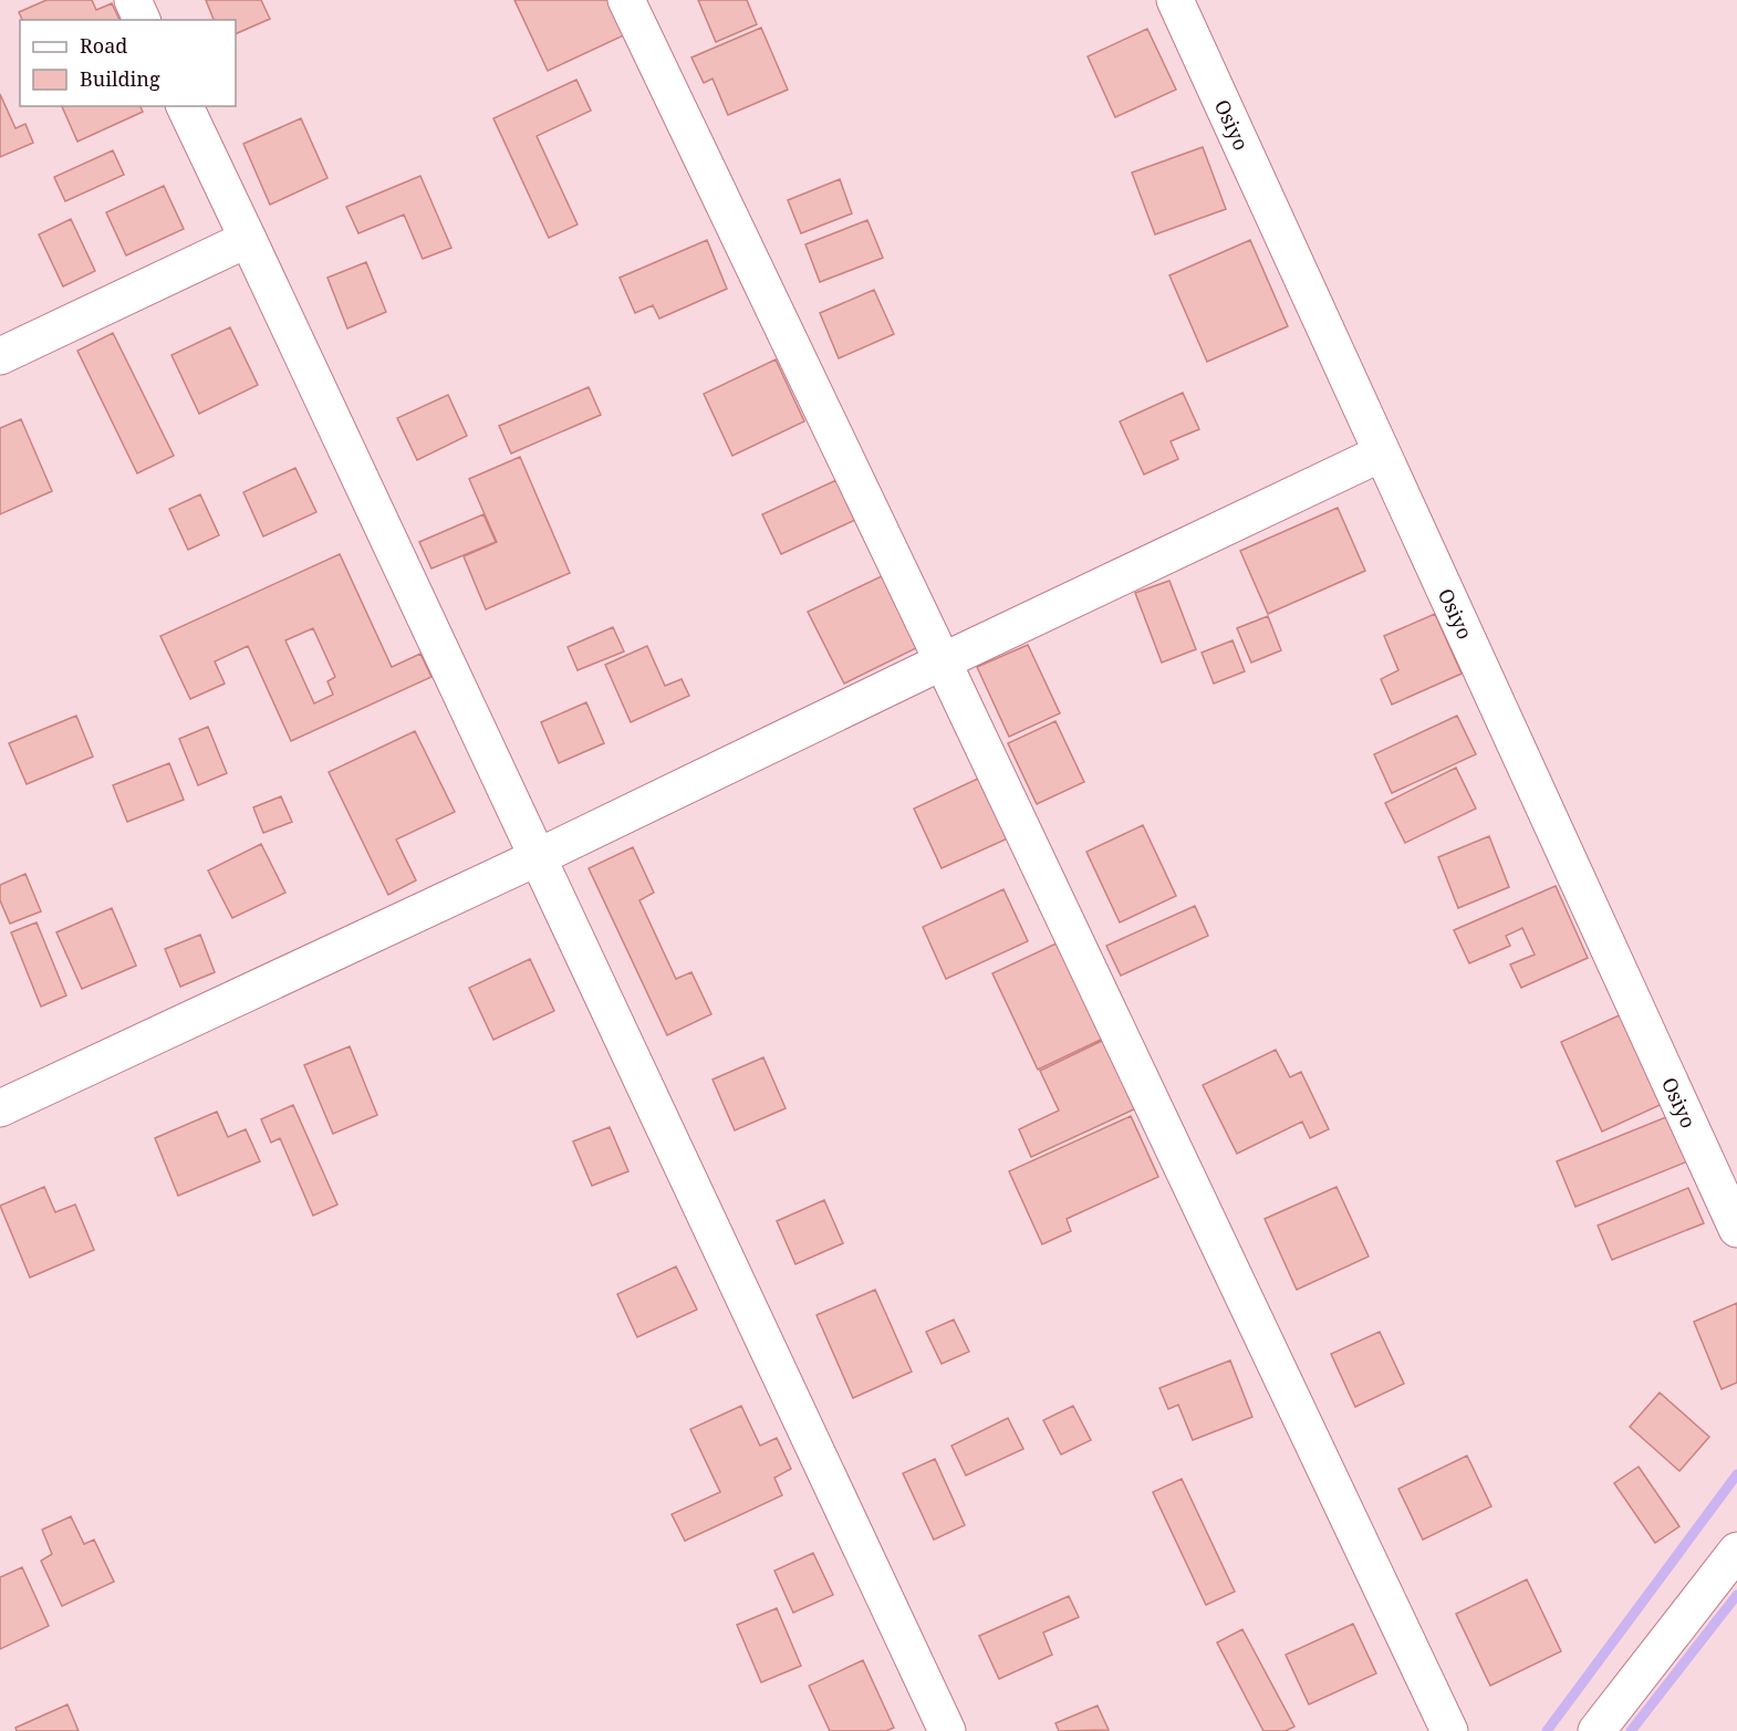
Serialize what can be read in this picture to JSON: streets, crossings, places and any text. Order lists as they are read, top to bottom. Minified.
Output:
{"streets":{"street":["Osiyo"]},"legend":["Road","Building"]}
